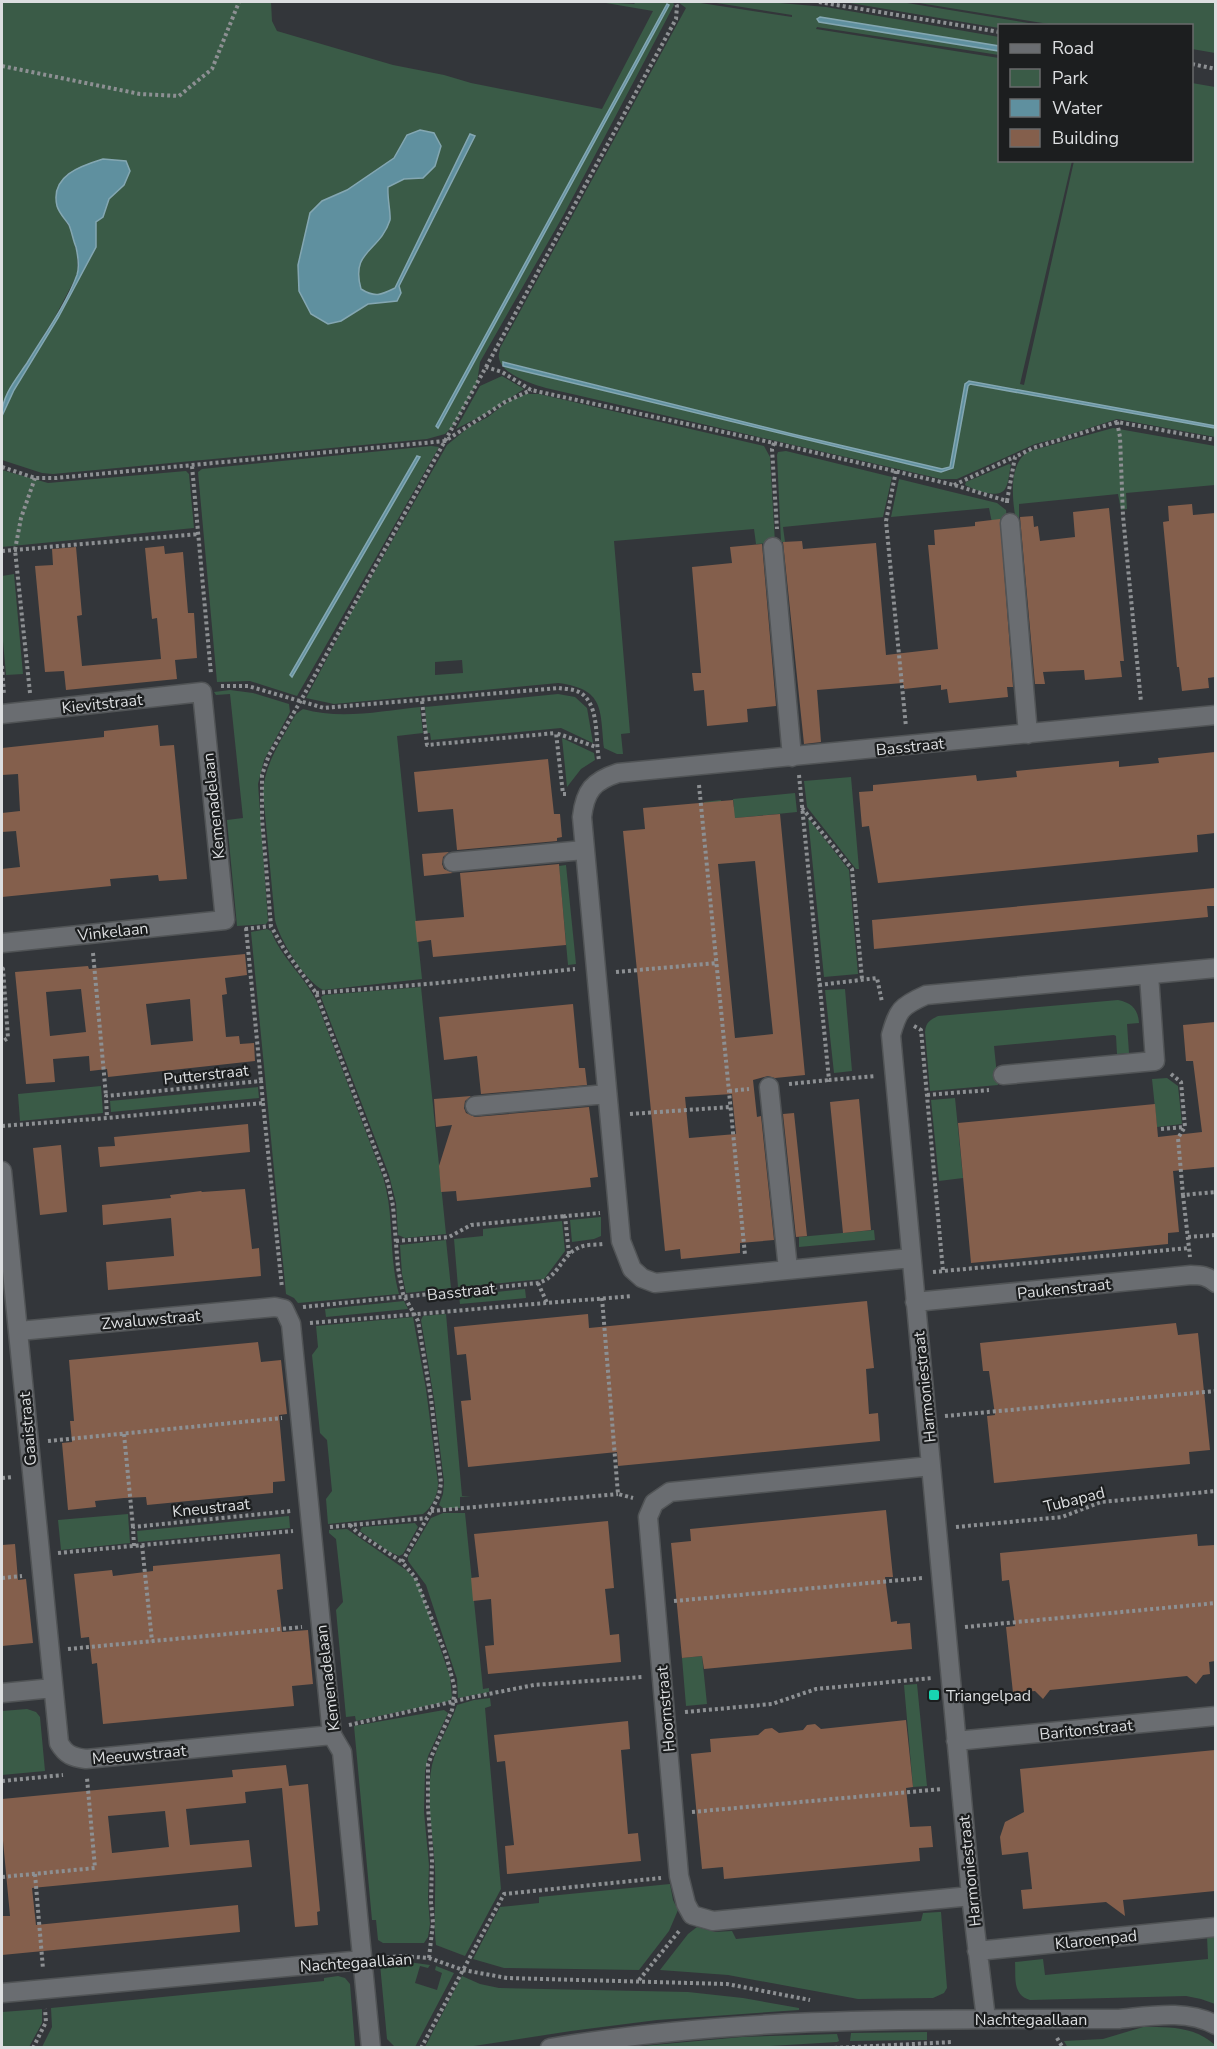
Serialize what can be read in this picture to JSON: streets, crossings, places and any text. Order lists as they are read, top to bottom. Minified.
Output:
{"streets":{"street":["Kievitstraat","Basstraat","Kemenadelaan","Vinkelaan","Paukenstraat","Zwaluwstraat","Harmoniestraat","Gaaistraat","Hoornstraat","Baritonstraat","Meeuwstraat","Klaroenpad","Nachtegaallaan"],"path":["Putterstraat","Tubapad","Kneustraat"]},"crossings":[["Kievitstraat","Kemenadelaan"],["Basstraat","Kemenadelaan"],["Basstraat","Zwaluwstraat"],["Kemenadelaan","Vinkelaan"],["Kemenadelaan","Zwaluwstraat"],["Kemenadelaan","Kneustraat"],["Kemenadelaan","Meeuwstraat"],["Kemenadelaan","Nachtegaallaan"],["Paukenstraat","Harmoniestraat"],["Zwaluwstraat","Gaaistraat"],["Harmoniestraat","Tubapad"],["Harmoniestraat","Baritonstraat"],["Harmoniestraat","Klaroenpad"],["Harmoniestraat","Nachtegaallaan"],["Gaaistraat","Kneustraat"],["Gaaistraat","Meeuwstraat"]],"places":{"transit":["Triangelpad"]},"legend":["Road","Park","Water","Building"]}
